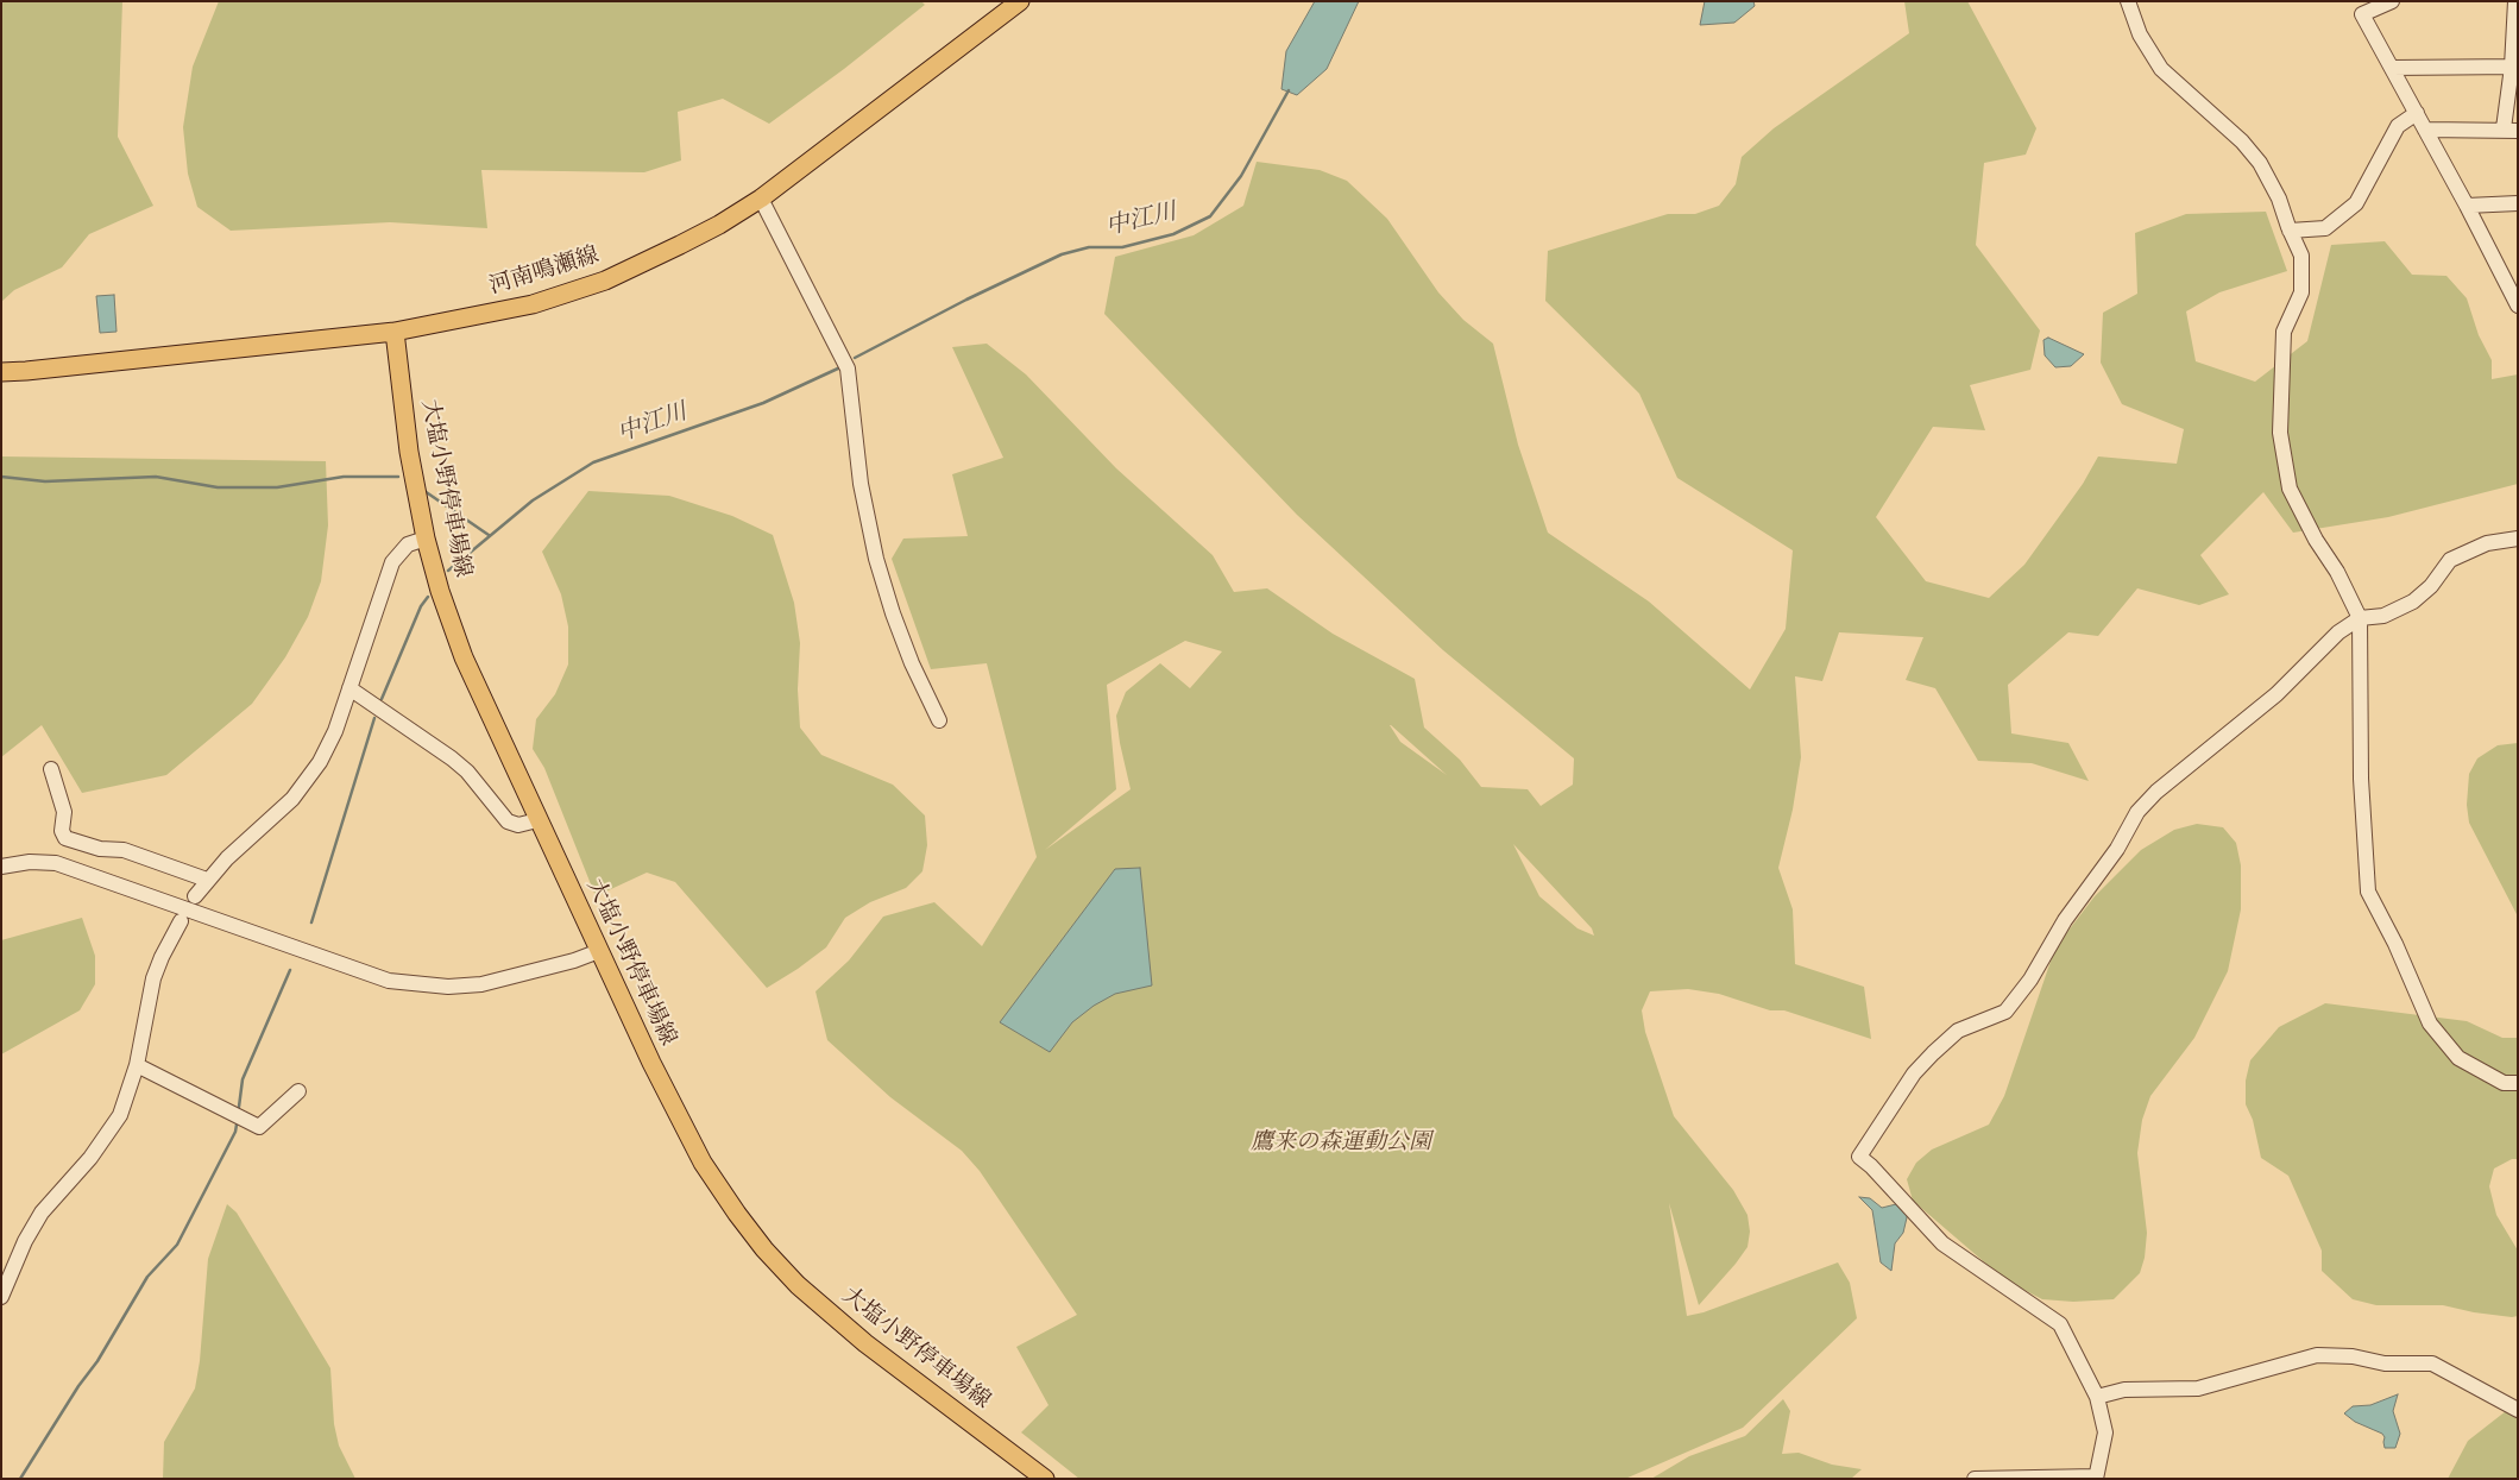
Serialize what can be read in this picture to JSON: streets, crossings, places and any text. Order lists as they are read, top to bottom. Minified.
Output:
{"streets":{"main road":["河南鳴瀬線","大塩小野停車場線"]},"crossings":[["河南鳴瀬線","大塩小野停車場線"]],"water":["中江川"],"parks":["鷹来の森運動公園"]}
